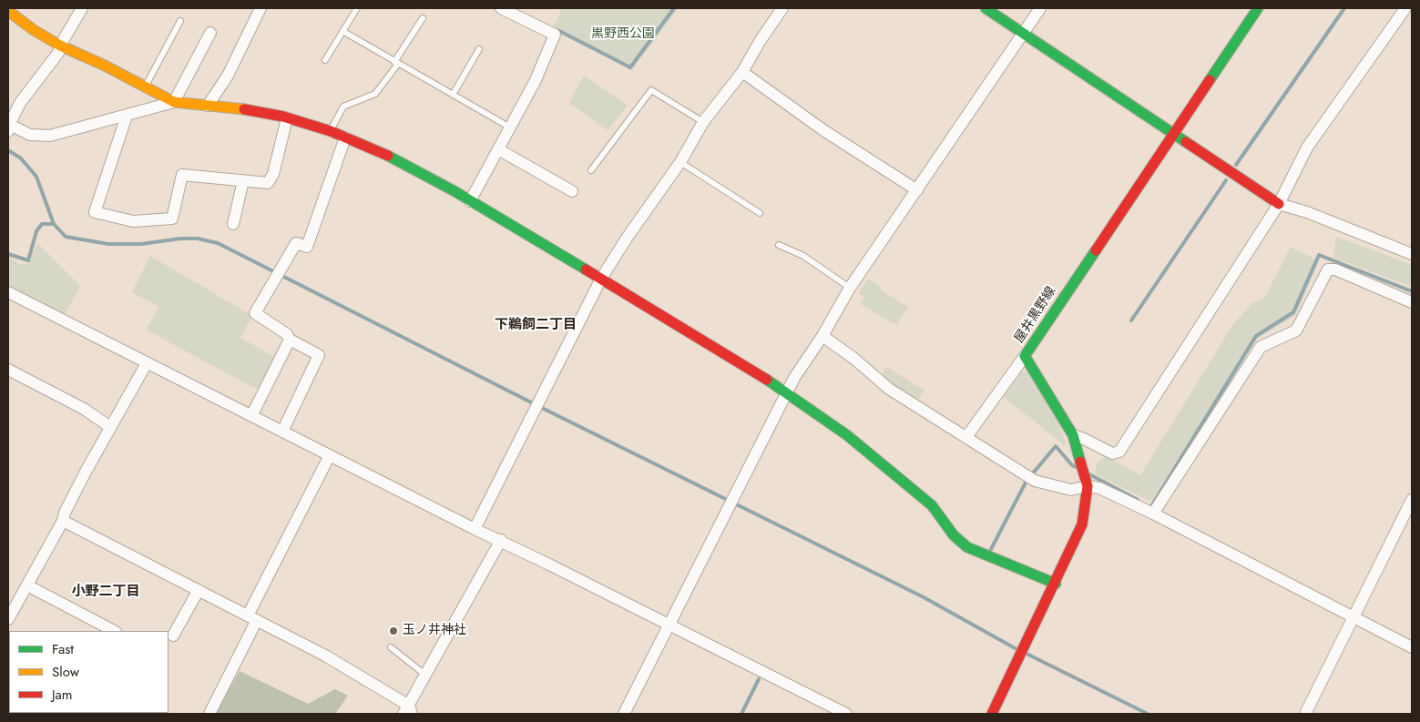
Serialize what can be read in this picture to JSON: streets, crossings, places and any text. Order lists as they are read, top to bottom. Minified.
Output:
{"streets":{"street":["屋井黒野線"]},"districts":["下鵜飼二丁目","小野二丁目"],"parks":["黒野西公園"],"places":["玉ノ井神社"],"legend":["Fast","Slow","Jam"]}
